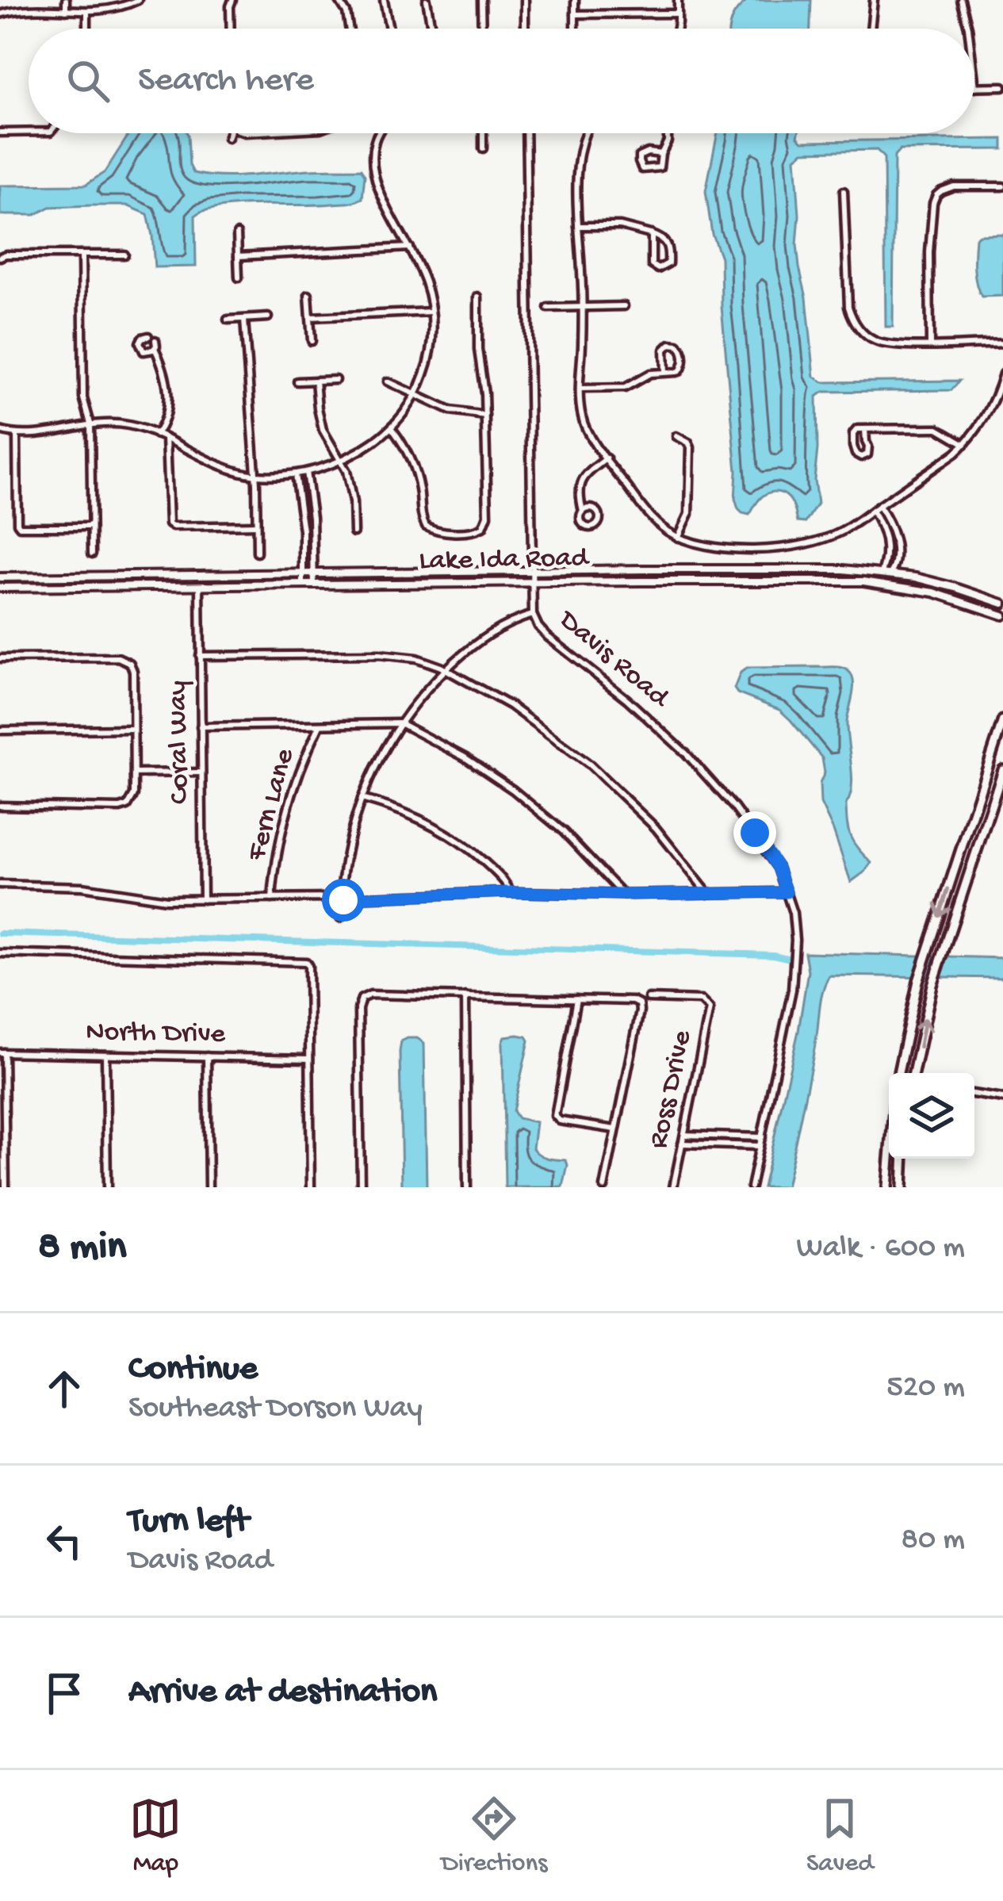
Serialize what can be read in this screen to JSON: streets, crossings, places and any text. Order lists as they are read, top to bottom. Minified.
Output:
{"streets":{"street":["Lake Ida Road","Davis Road","Coral Way","Fern Lane","North Drive","Ross Drive"]},"crossings":[["Lake Ida Road","Davis Road"],["Lake Ida Road","Coral Way"]],"page":{"search":"Search here","heading":["8 min","Walk · 600 m"],"list":[["Continue","Southeast Dorson Way","520 m"],["Turn left","Davis Road","80 m"],"Arrive at destination"],"nav":["Map","Directions","Saved"]}}
